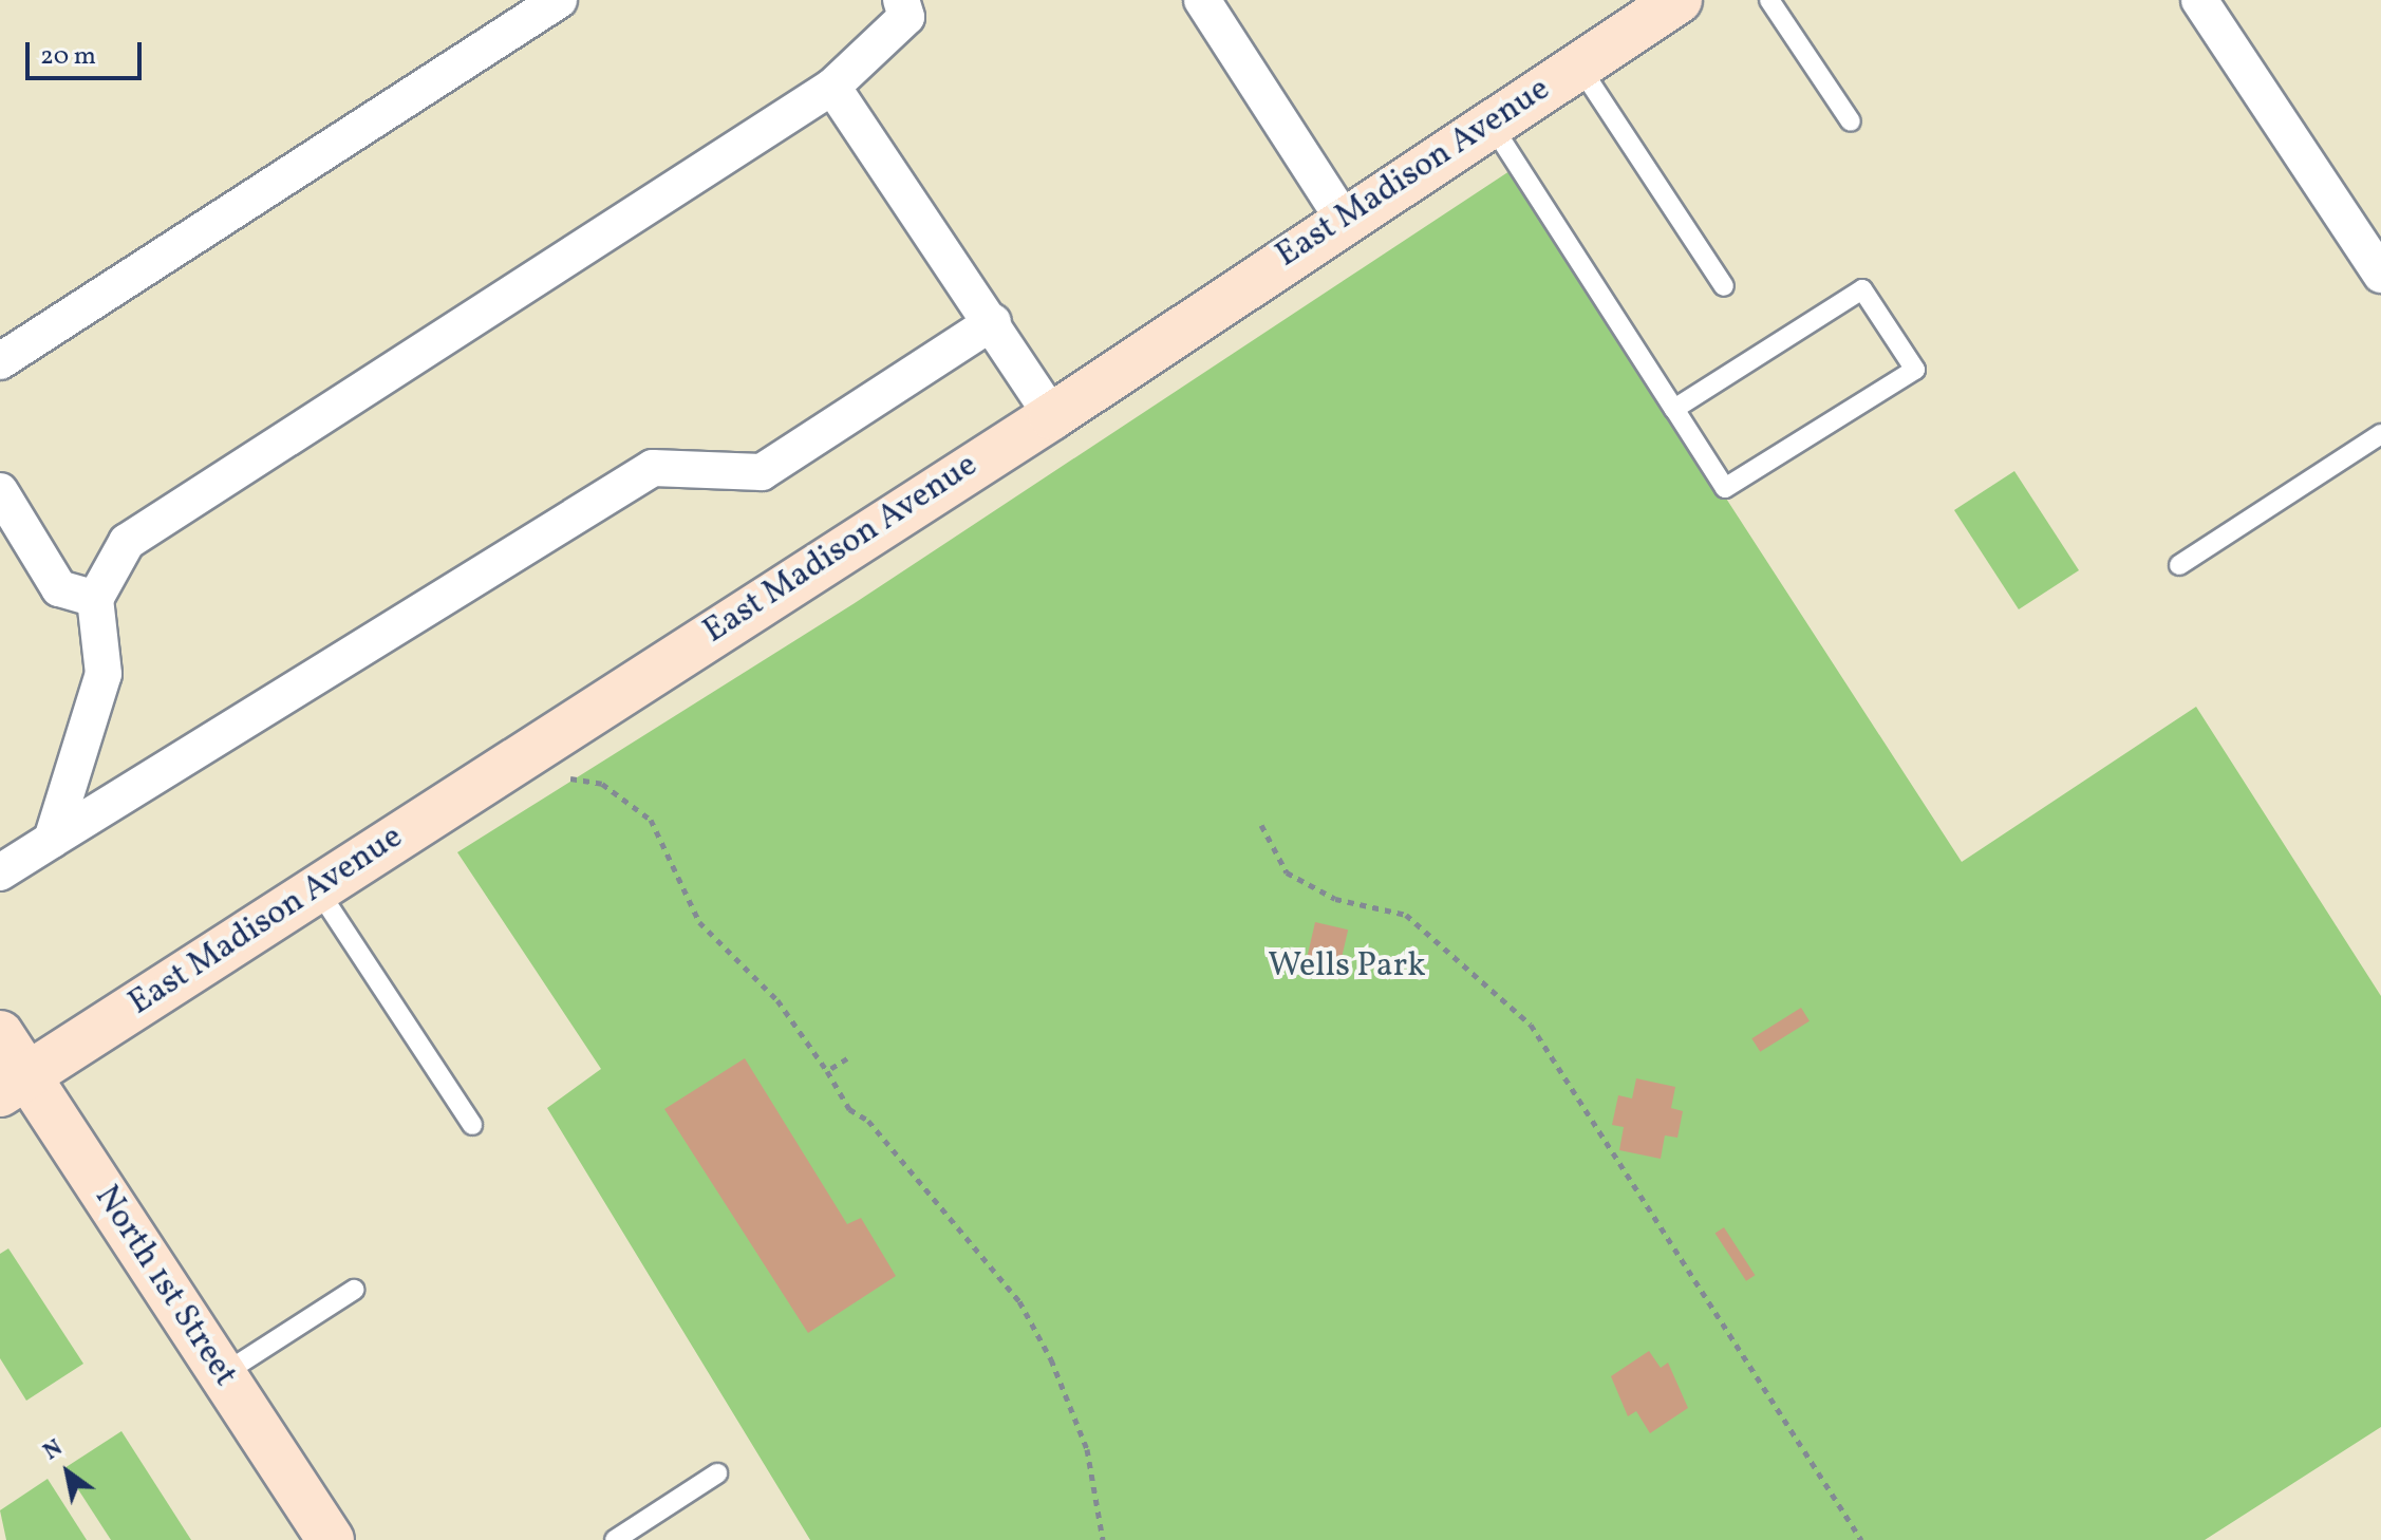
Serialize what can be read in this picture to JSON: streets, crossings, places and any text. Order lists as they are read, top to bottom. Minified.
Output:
{"streets":{"street":["East Madison Avenue","North 1st Street"]},"crossings":[["East Madison Avenue","North 1st Street"]],"parks":["Wells Park"],"scale_bar":"20 m","north":"top left"}
